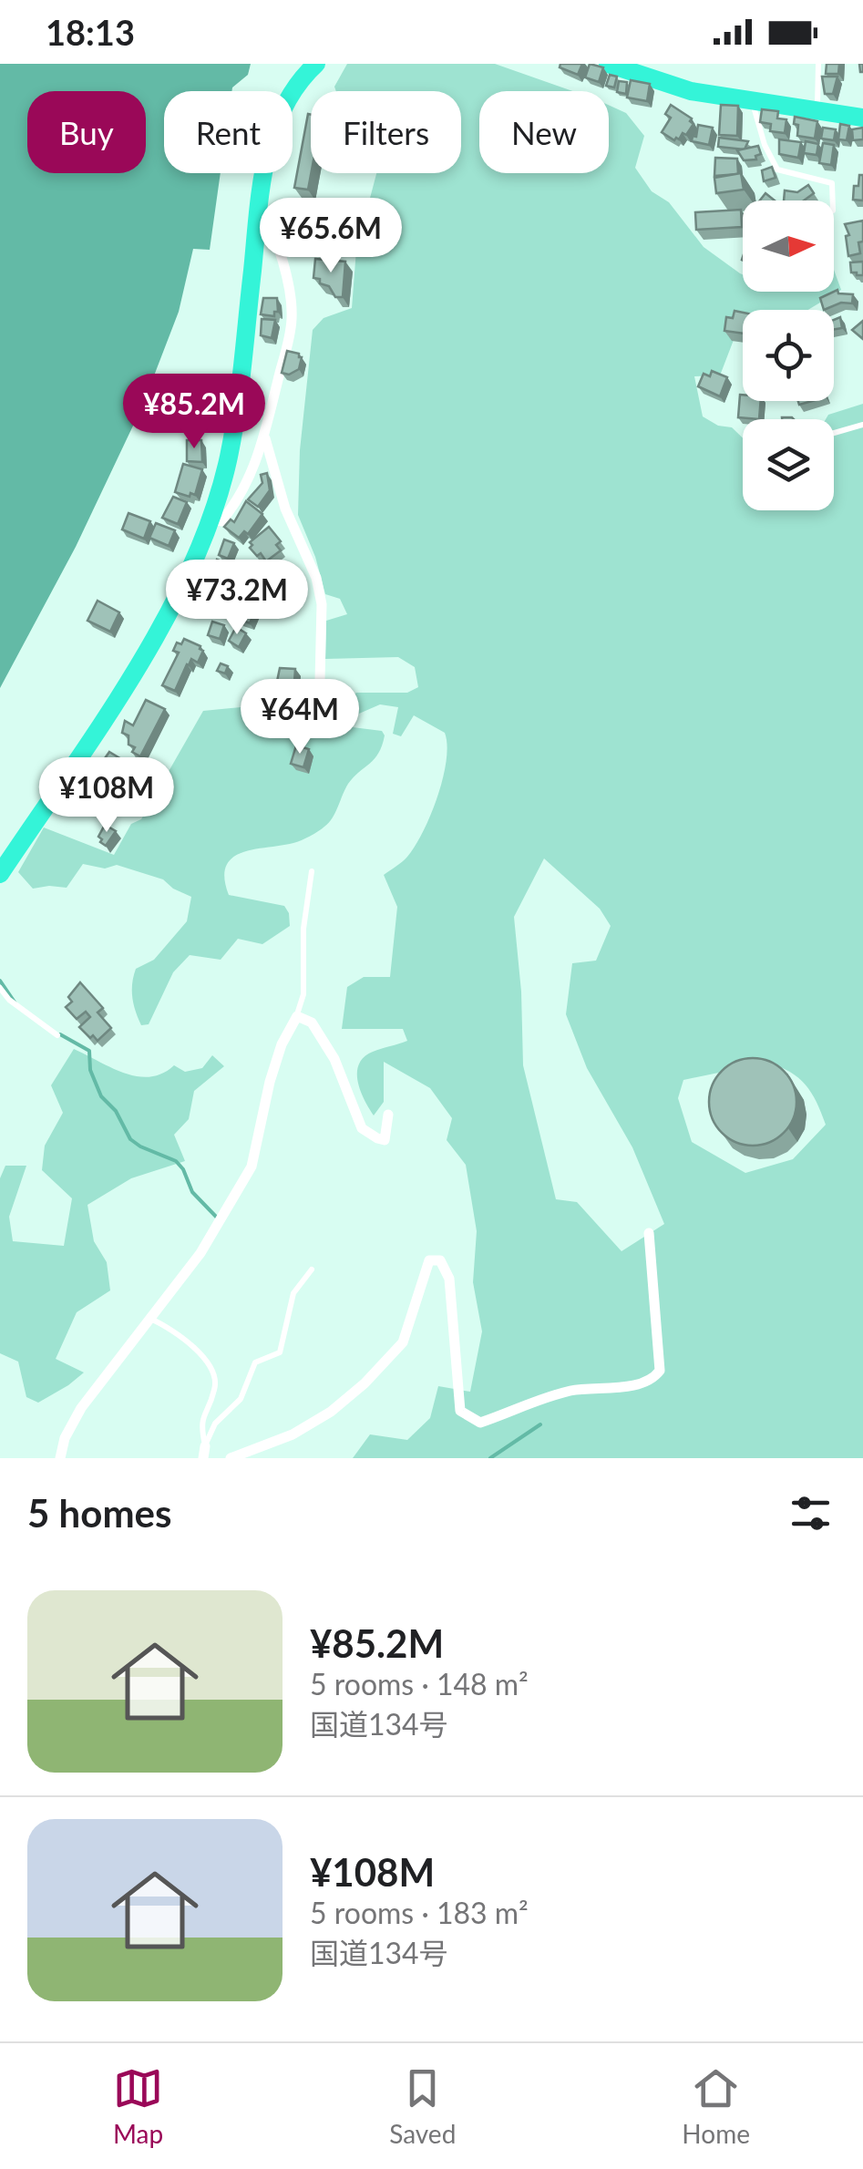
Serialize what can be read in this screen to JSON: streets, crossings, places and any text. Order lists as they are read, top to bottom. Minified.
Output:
{"north":"right","page":{"status":"18:13","chip":["Buy","Rent","Filters","New"],"price":["¥65.6M","¥85.2M","¥73.2M","¥64M","¥108M"],"heading":"5 homes","list":[{"name":"¥85.2M","note":"5 rooms · 148 m² · 国道134号"},{"name":"¥108M","note":"5 rooms · 183 m² · 国道134号"}],"tabs":["Map","Saved","Home"]}}
